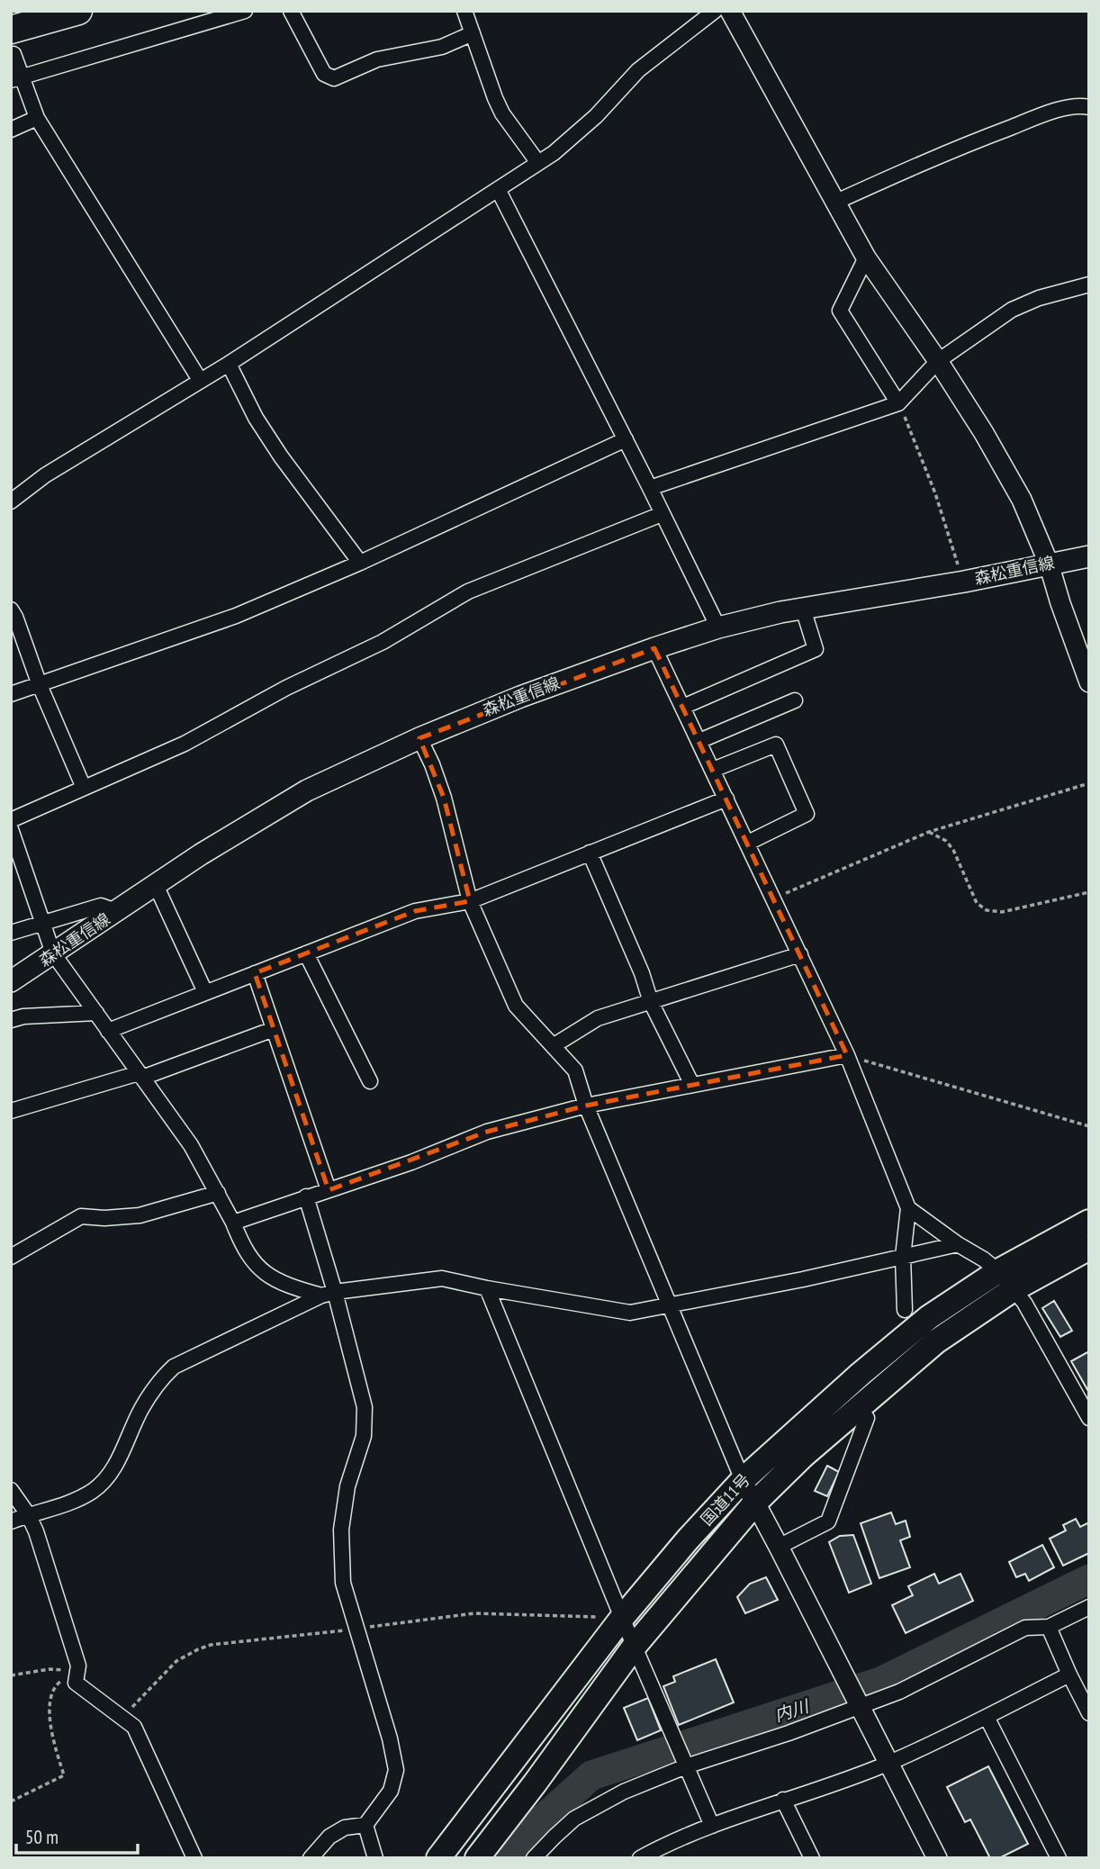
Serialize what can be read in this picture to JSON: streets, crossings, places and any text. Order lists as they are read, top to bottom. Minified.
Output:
{"streets":{"highway":["国道11号"],"main road":["森松重信線"]},"water":["内川"],"scale_bar":"50 m"}
